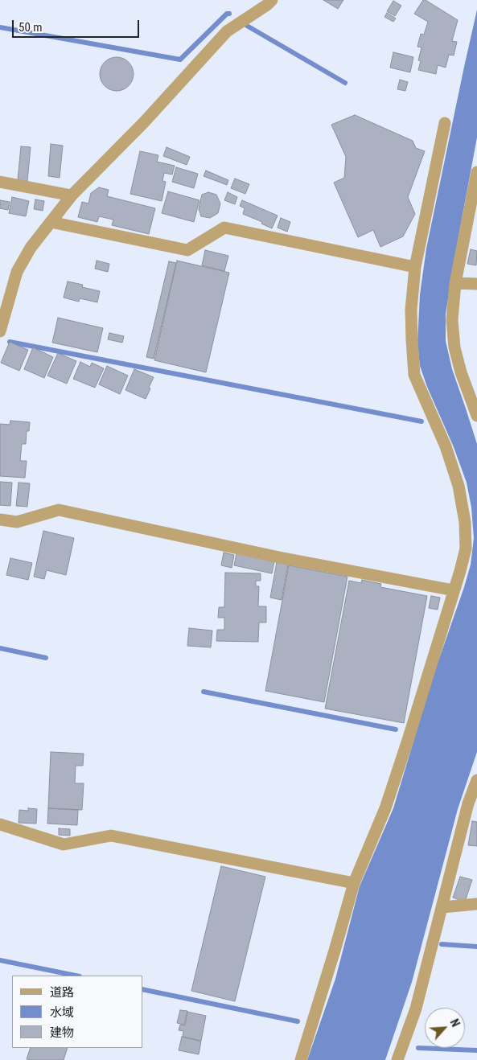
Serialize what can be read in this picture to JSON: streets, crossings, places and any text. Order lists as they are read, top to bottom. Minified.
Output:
{"legend":["道路","水域","建物"],"scale_bar":"50 m","north":"top right"}
